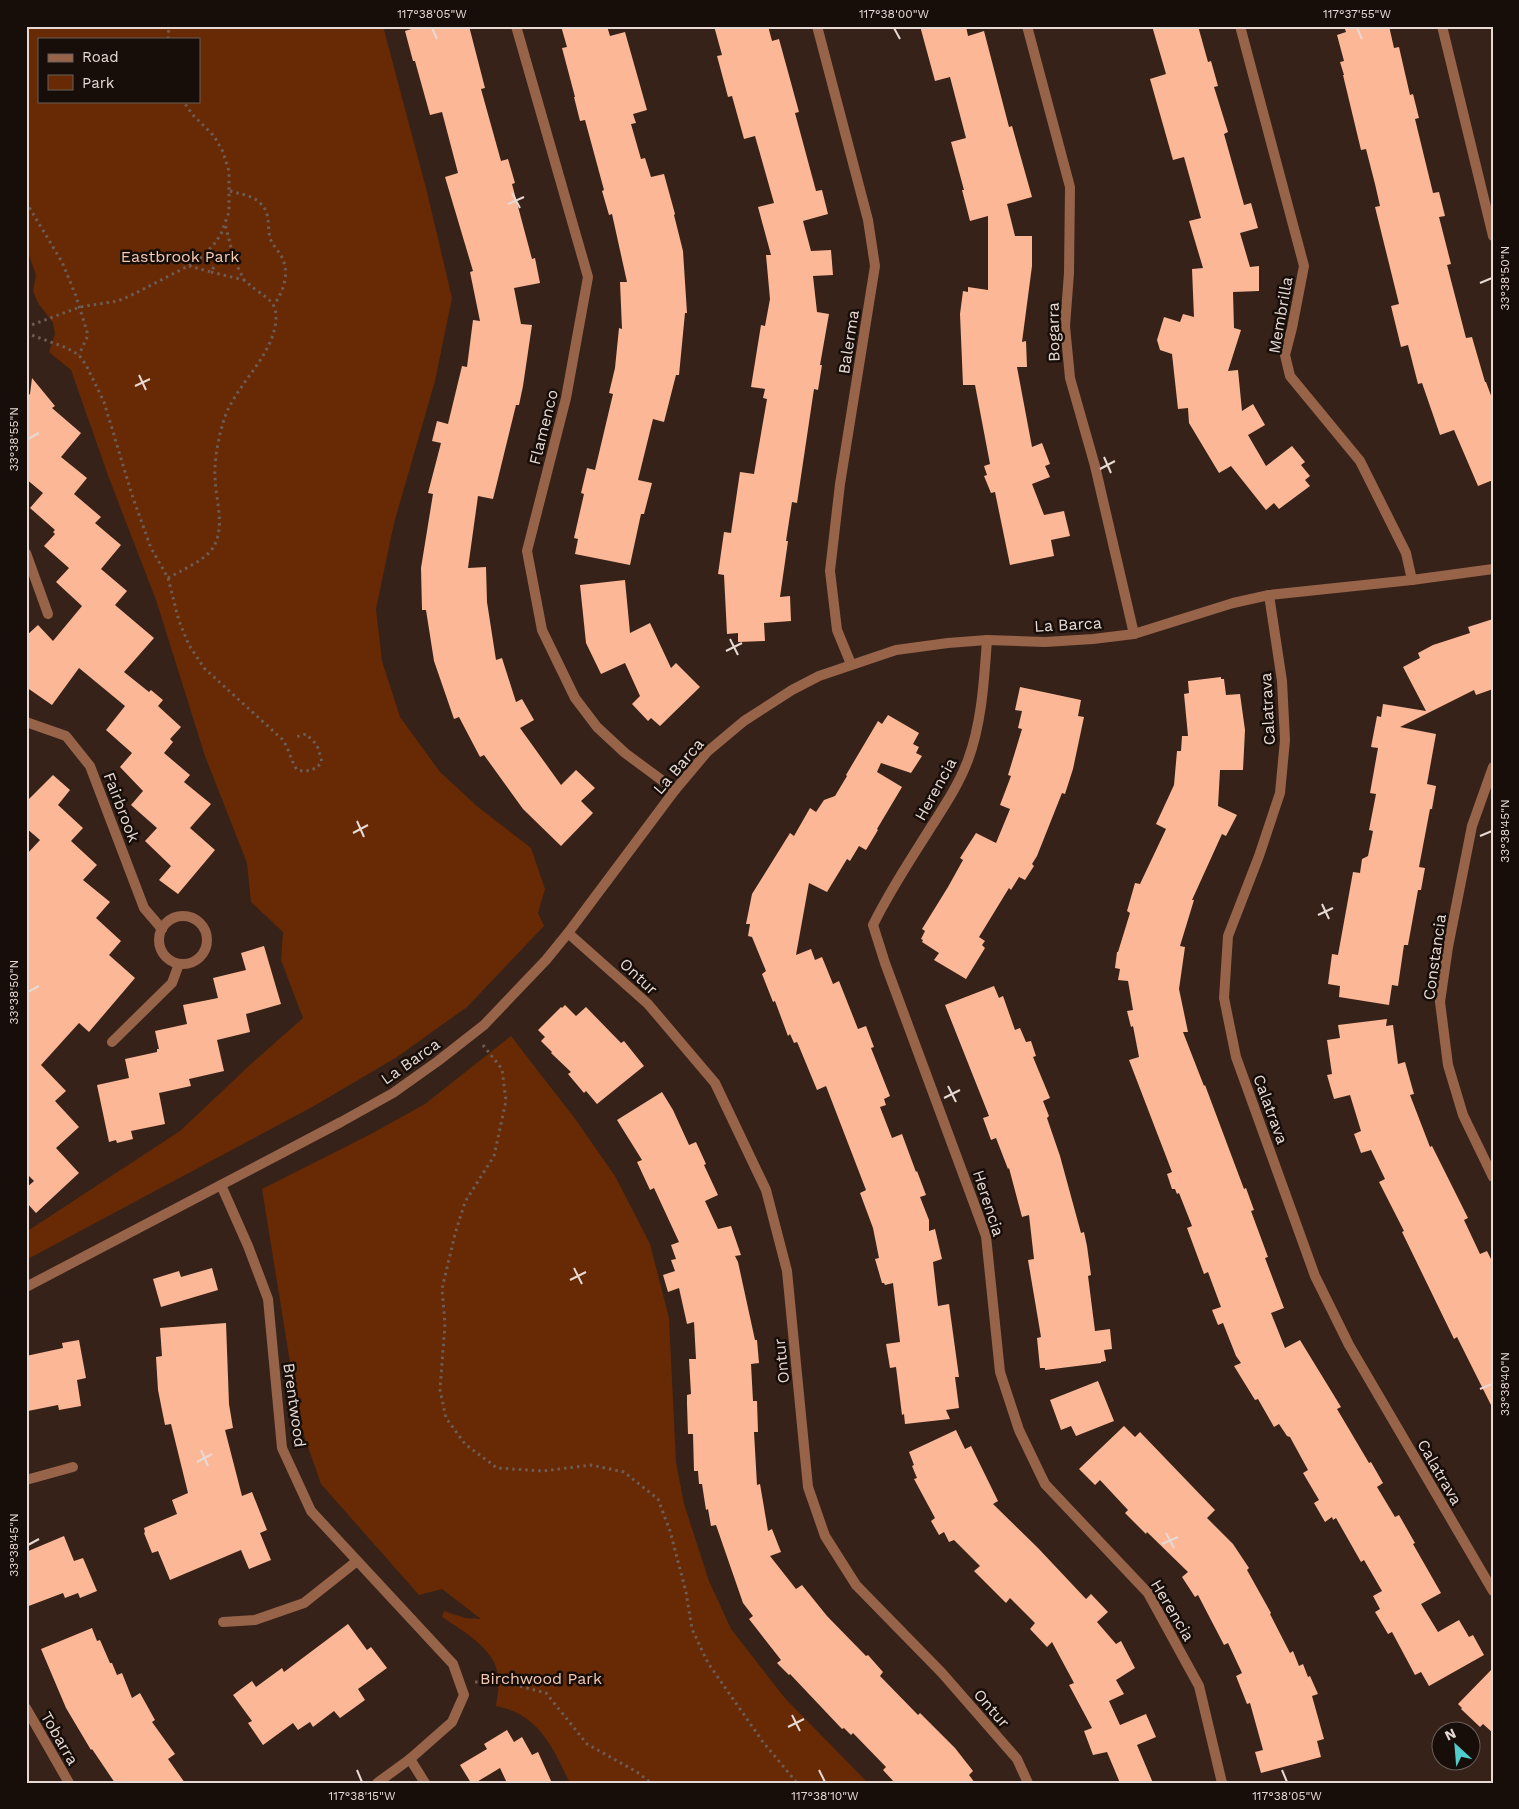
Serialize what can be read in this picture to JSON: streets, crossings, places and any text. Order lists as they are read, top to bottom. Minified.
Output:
{"streets":{"street":["Membrilla","Bogarra","Balerma","Flamenco","La Barca","Calatrava","Herencia","Fairbrook","Constancia","Ontur","Brentwood","Tobarra"]},"crossings":[["Membrilla","La Barca"],["Bogarra","La Barca"],["Balerma","La Barca"],["Flamenco","La Barca"],["La Barca","Calatrava"],["La Barca","Herencia"],["La Barca","Ontur"],["La Barca","Brentwood"]],"parks":["Eastbrook Park","Birchwood Park"],"legend":["Road","Park"],"north":"top left","coordinates":["117°38'05\"W","117°38'00\"W","117°37'55\"W","33°38'50\"N","33°38'55\"N","33°38'45\"N","33°38'40\"N","117°38'15\"W","117°38'10\"W"]}
